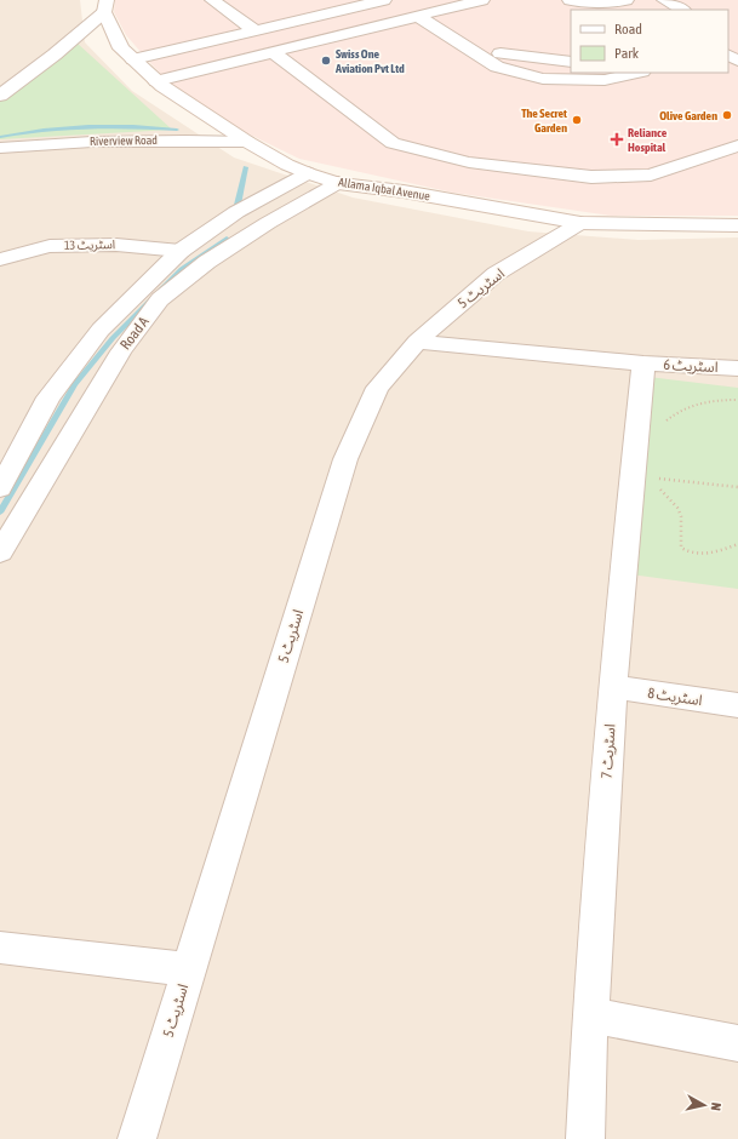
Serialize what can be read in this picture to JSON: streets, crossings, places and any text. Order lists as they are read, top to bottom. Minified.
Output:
{"streets":{"street":["Riverview Road","Allama Iqbal Avenue","اسٹریٹ 13","اسٹریٹ 5","Road A","اسٹریٹ 6","اسٹریٹ 8","اسٹریٹ 7"]},"crossings":[["Riverview Road","Allama Iqbal Avenue"],["Allama Iqbal Avenue","اسٹریٹ 5"],["Allama Iqbal Avenue","Road A"],["اسٹریٹ 13","Road A"],["اسٹریٹ 5","اسٹریٹ 6"],["اسٹریٹ 6","اسٹریٹ 7"],["اسٹریٹ 8","اسٹریٹ 7"]],"places":{"other":["Swiss One Aviation Pvt Ltd","Olive Garden","The Secret Garden"],"health":["Reliance Hospital"]},"legend":["Road","Park"],"north":"right"}
